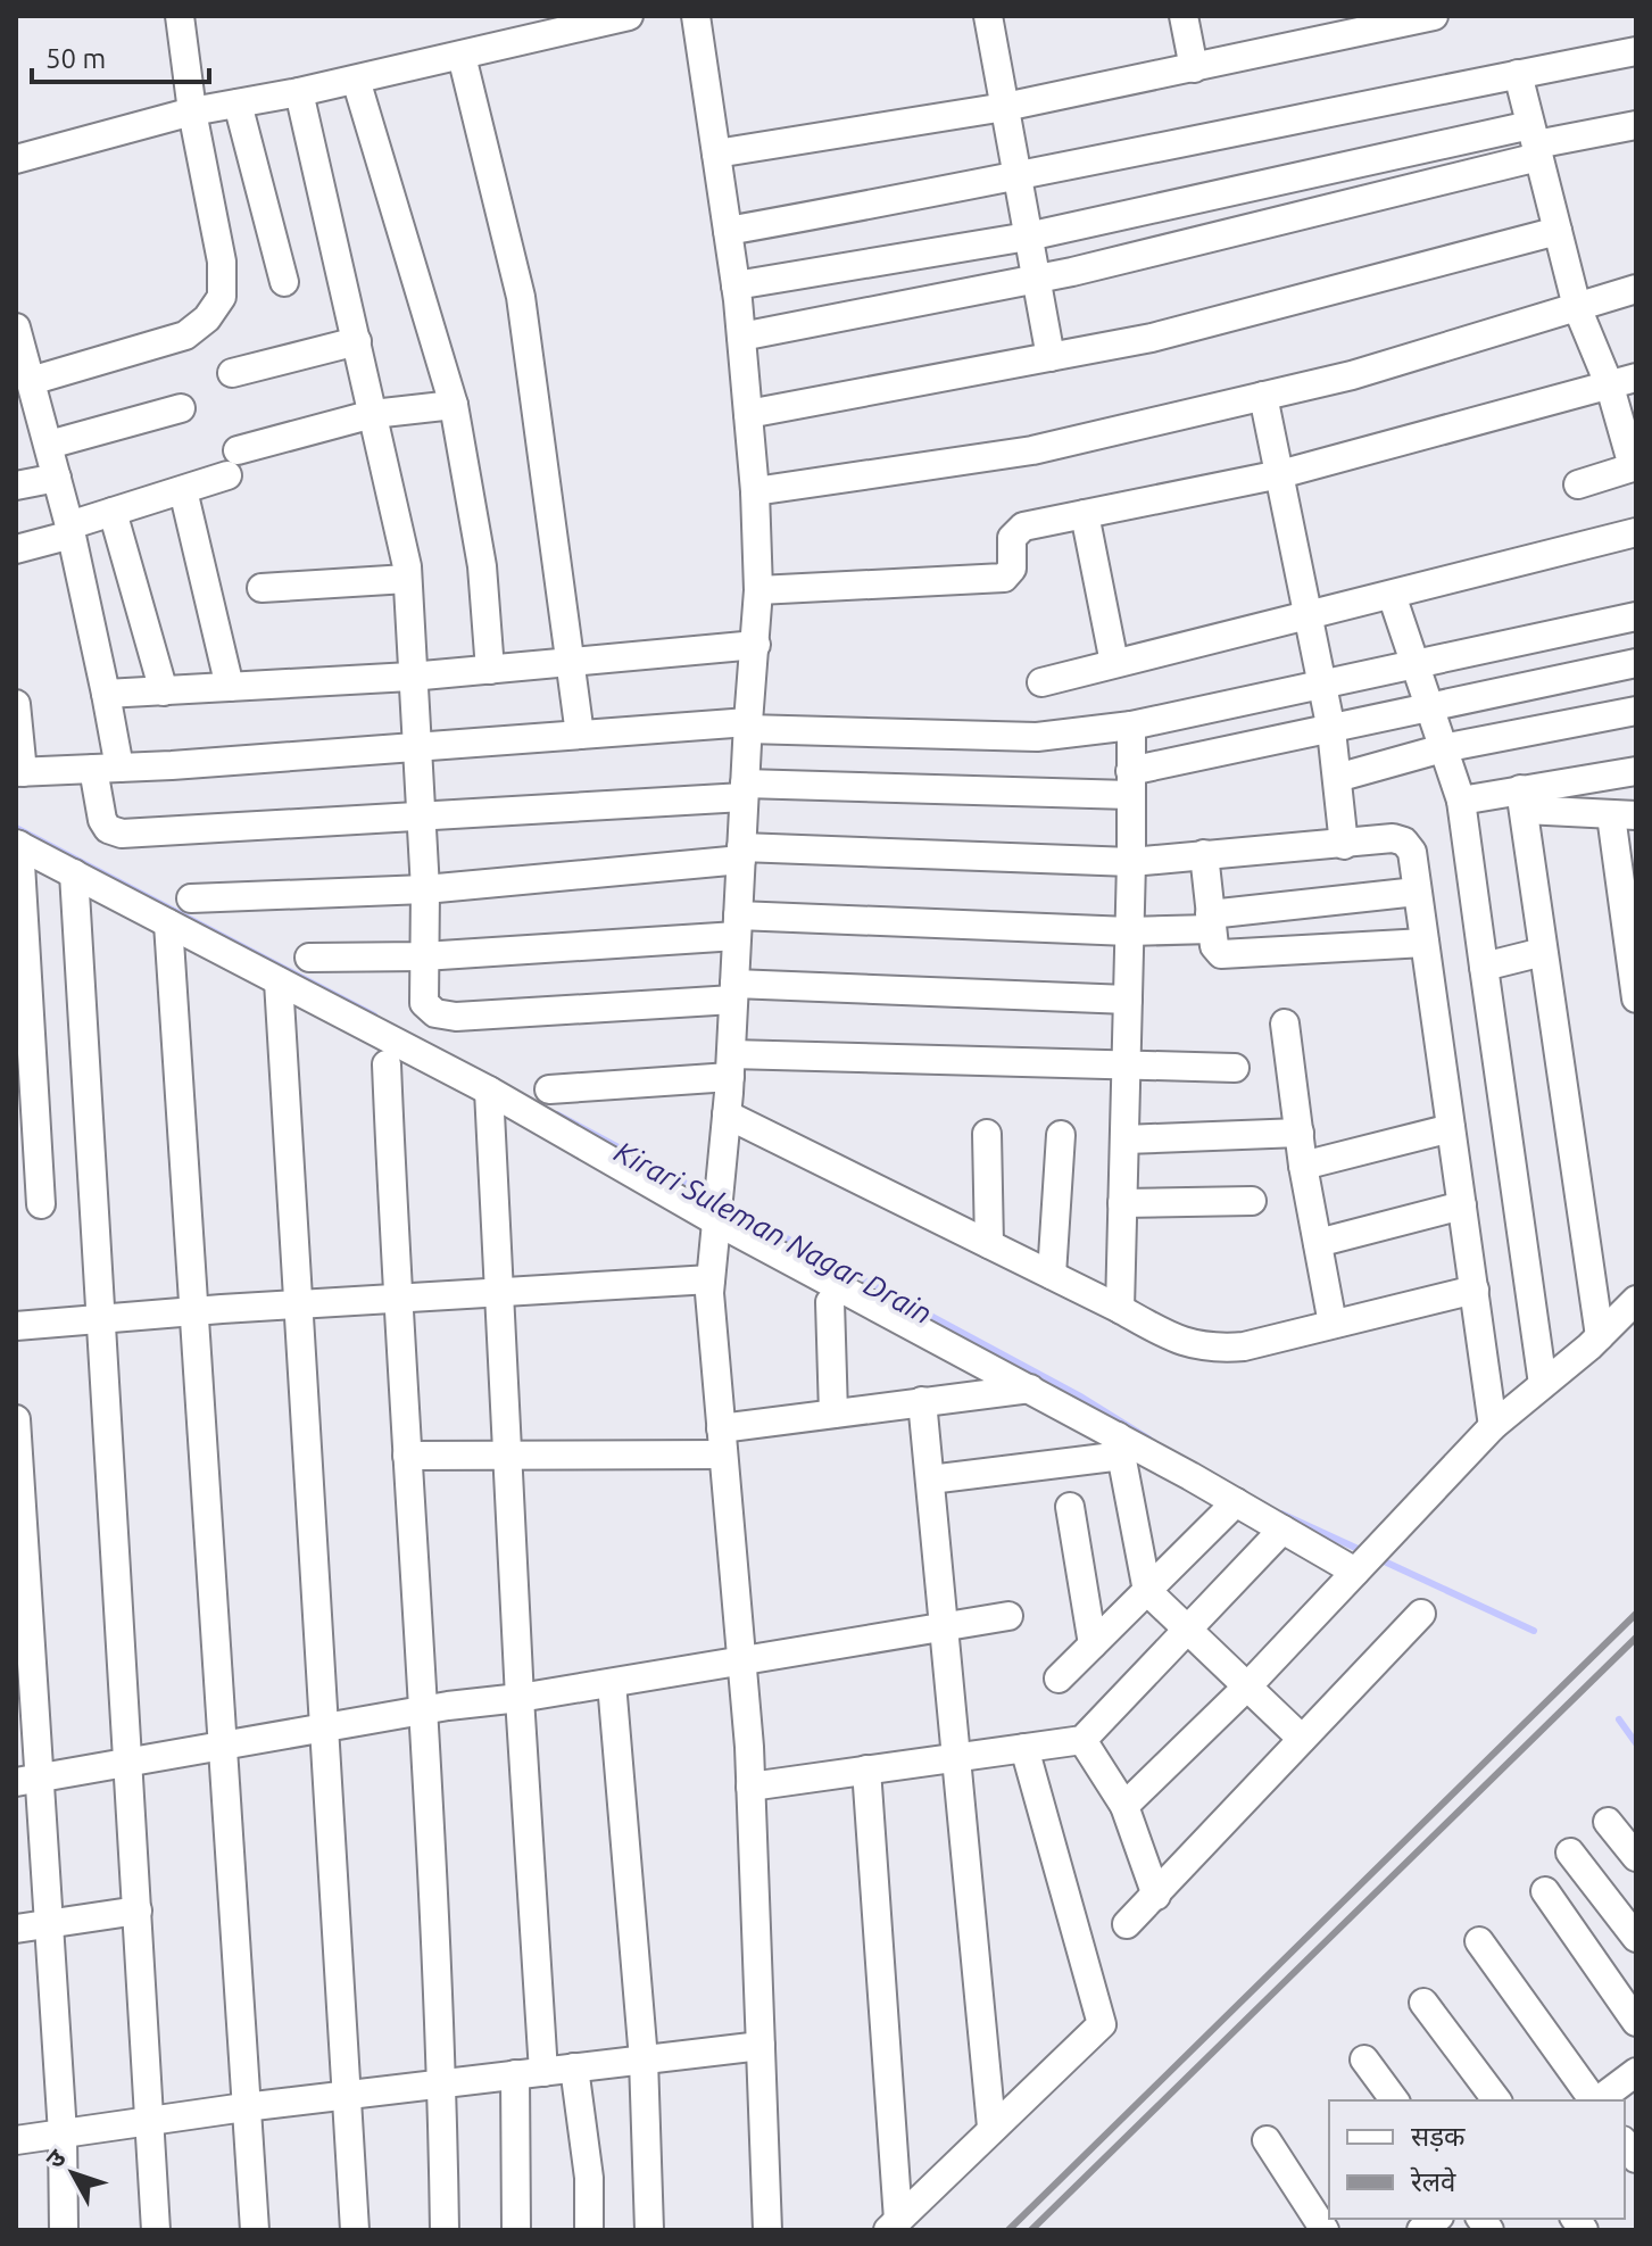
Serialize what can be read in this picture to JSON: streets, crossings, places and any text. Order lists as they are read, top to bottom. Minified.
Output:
{"water":["Kirari Suleman Nagar Drain"],"legend":["सड़क","रेलवे"],"scale_bar":"50 m","north":"top left"}
